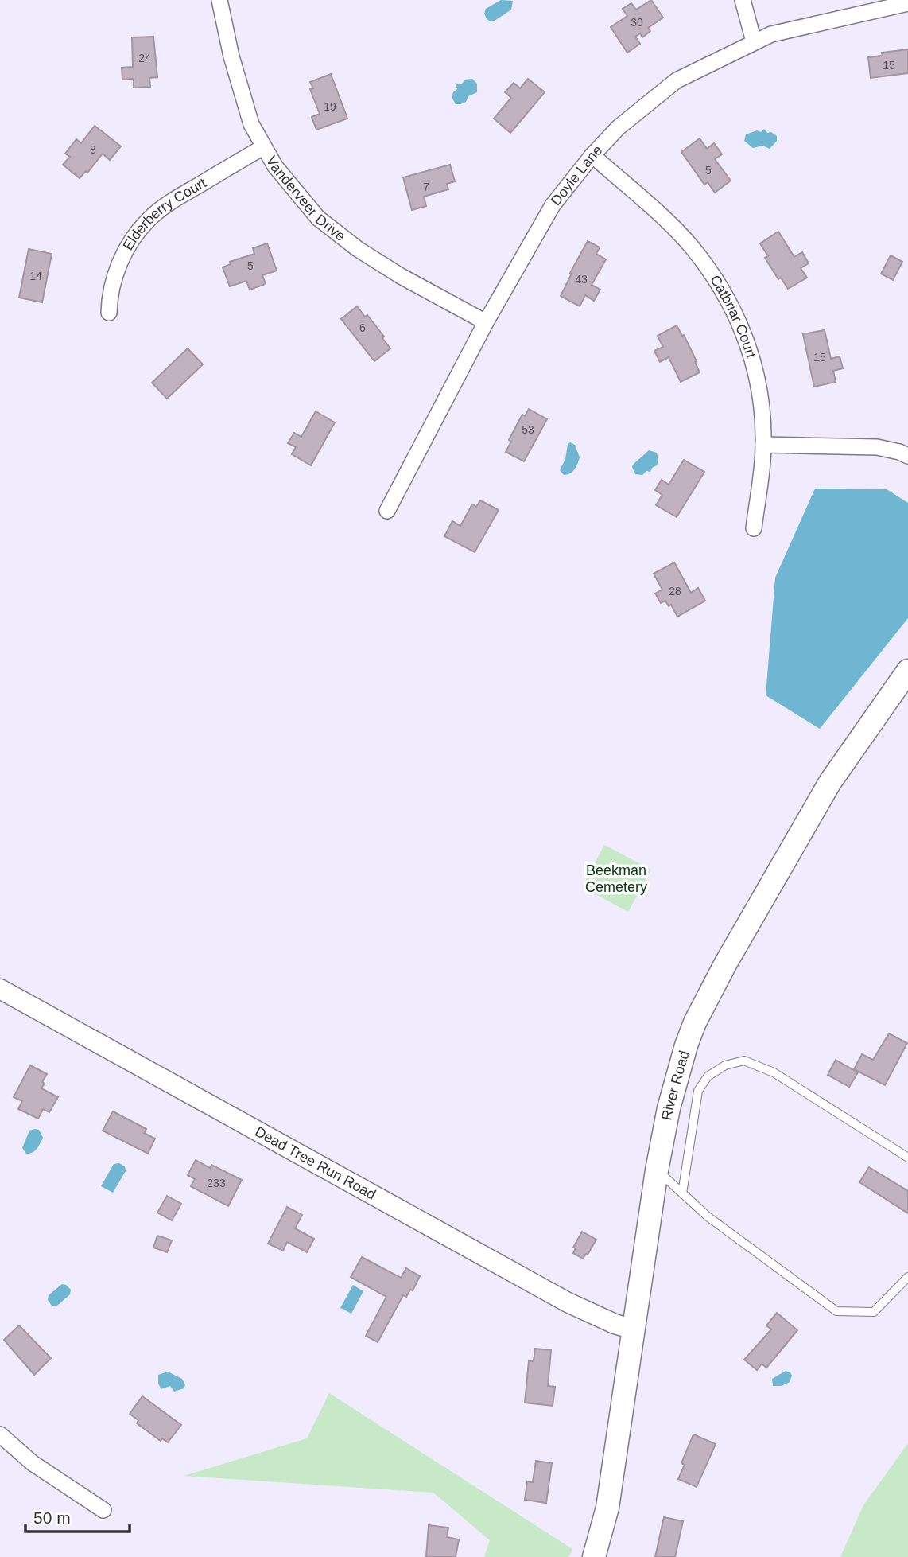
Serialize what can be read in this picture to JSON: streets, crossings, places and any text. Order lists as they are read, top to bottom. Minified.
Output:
{"streets":{"main road":["River Road"],"street":["Doyle Lane","Vanderveer Drive","Elderberry Court","Catbriar Court","Dead Tree Run Road"]},"crossings":[["Doyle Lane","Vanderveer Drive"],["Doyle Lane","Catbriar Court"],["Vanderveer Drive","Elderberry Court"],["River Road","Dead Tree Run Road"]],"parks":["Beekman Cemetery"],"house_numbers":["30","24","15","19","8","5","7","5","14","43","6","15","53","28","233"],"scale_bar":"50 m"}
